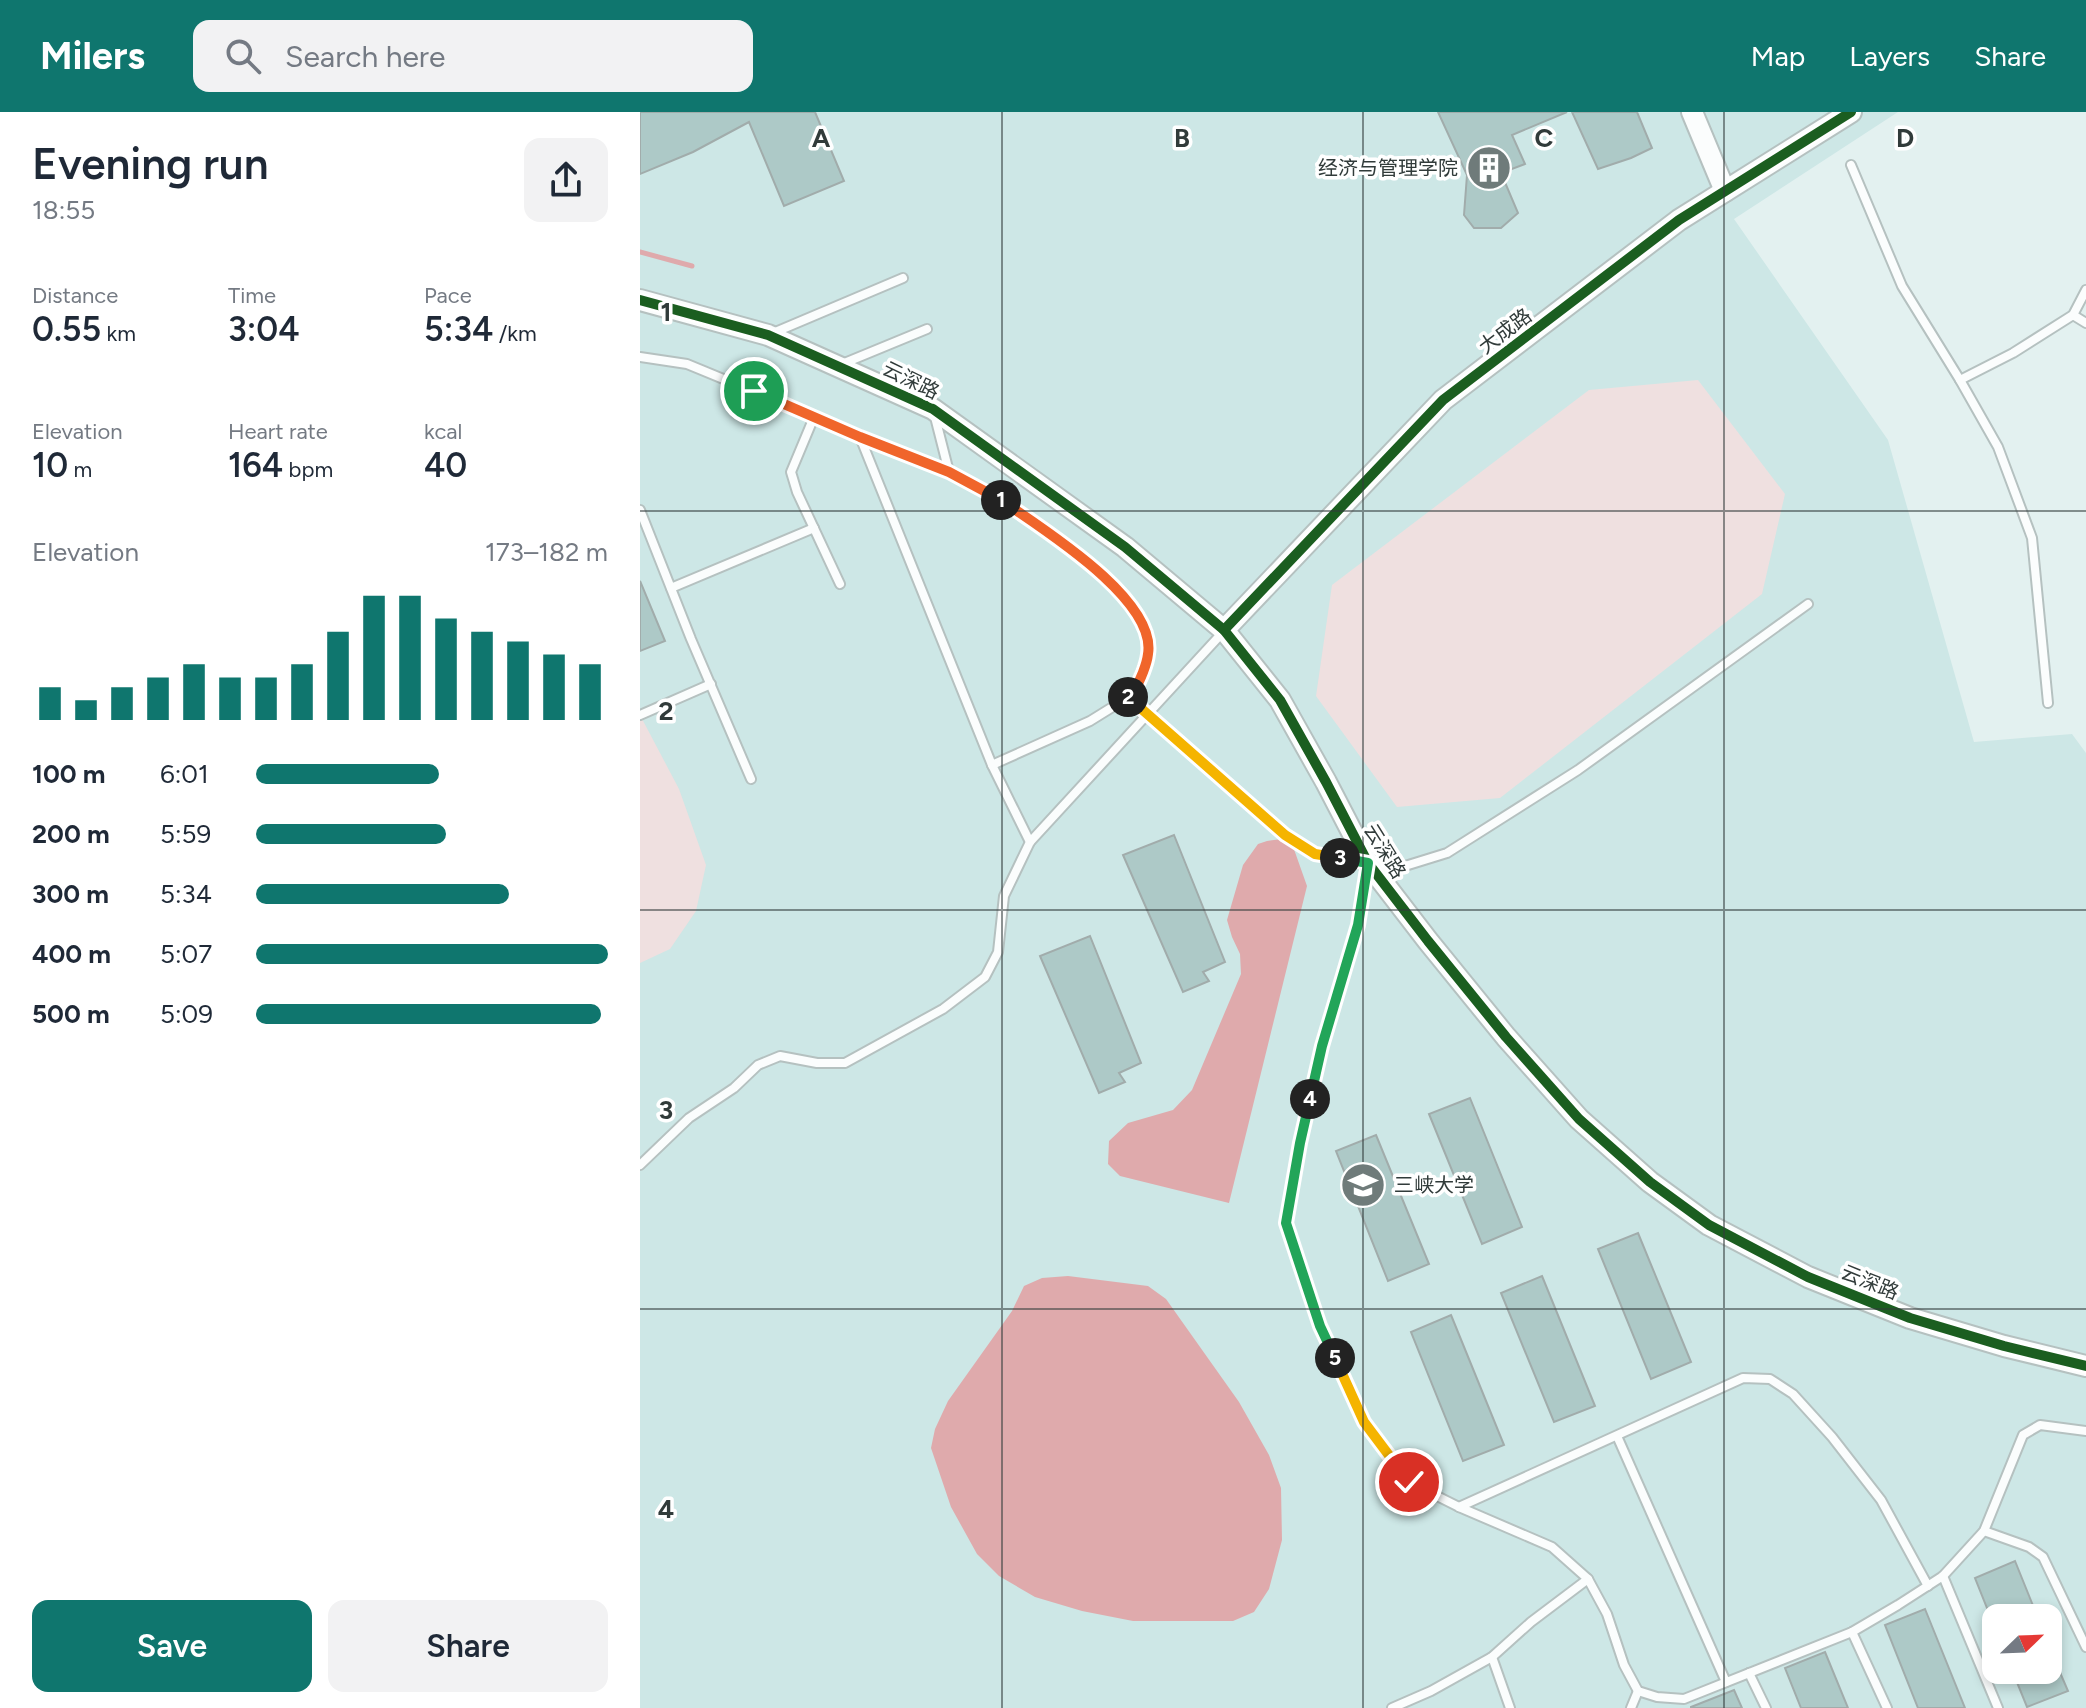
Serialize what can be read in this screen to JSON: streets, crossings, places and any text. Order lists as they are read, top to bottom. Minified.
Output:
{"streets":{"street":["大成路","云深路"]},"crossings":[["大成路","云深路"]],"places":{"building":["经济与管理学院"],"school or university":["三峡大学"]},"north":"top right","page":{"header":"Milers","search":"Search here","nav":["Map","Layers","Share"],"heading":["Evening run","18:55"],"stats":[["Distance","0.55 km"],["Time","3:04"],["Pace","5:34 /km"],["Elevation","10 m"],["Heart rate","164 bpm"],["kcal","40"]],"pins":["1","2","3","4","5"],"chart":["Elevation","173–182 m"],"list":[{"name":"100 m","note":"6:01"},{"name":"200 m","note":"5:59"},{"name":"300 m","note":"5:34"},{"name":"400 m","note":"5:07"},{"name":"500 m","note":"5:09"}],"buttons":["Save","Share"]},"grid":{"columns":["A","B","C","D"],"rows":["1","2","3","4"]}}
